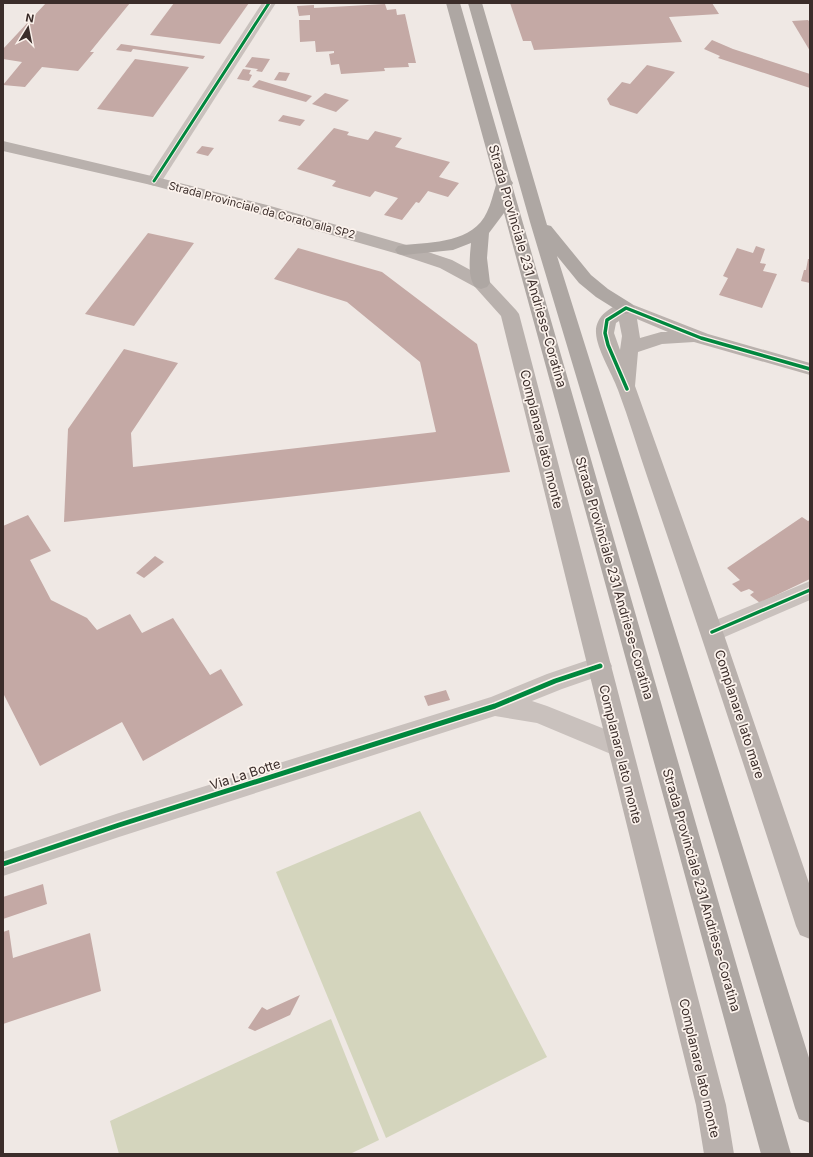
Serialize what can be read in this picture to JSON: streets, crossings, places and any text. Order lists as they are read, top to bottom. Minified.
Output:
{"streets":{"highway":["Strada Provinciale 231 Andriese-Coratina"],"main road":["Strada Provinciale da Corato alla SP2","Complanare lato monte","Complanare lato mare"],"street":["Via La Botte"]},"crossings":[["Strada Provinciale da Corato alla SP2","Complanare lato monte"],["Complanare lato monte","Via La Botte"]],"north":"top"}
